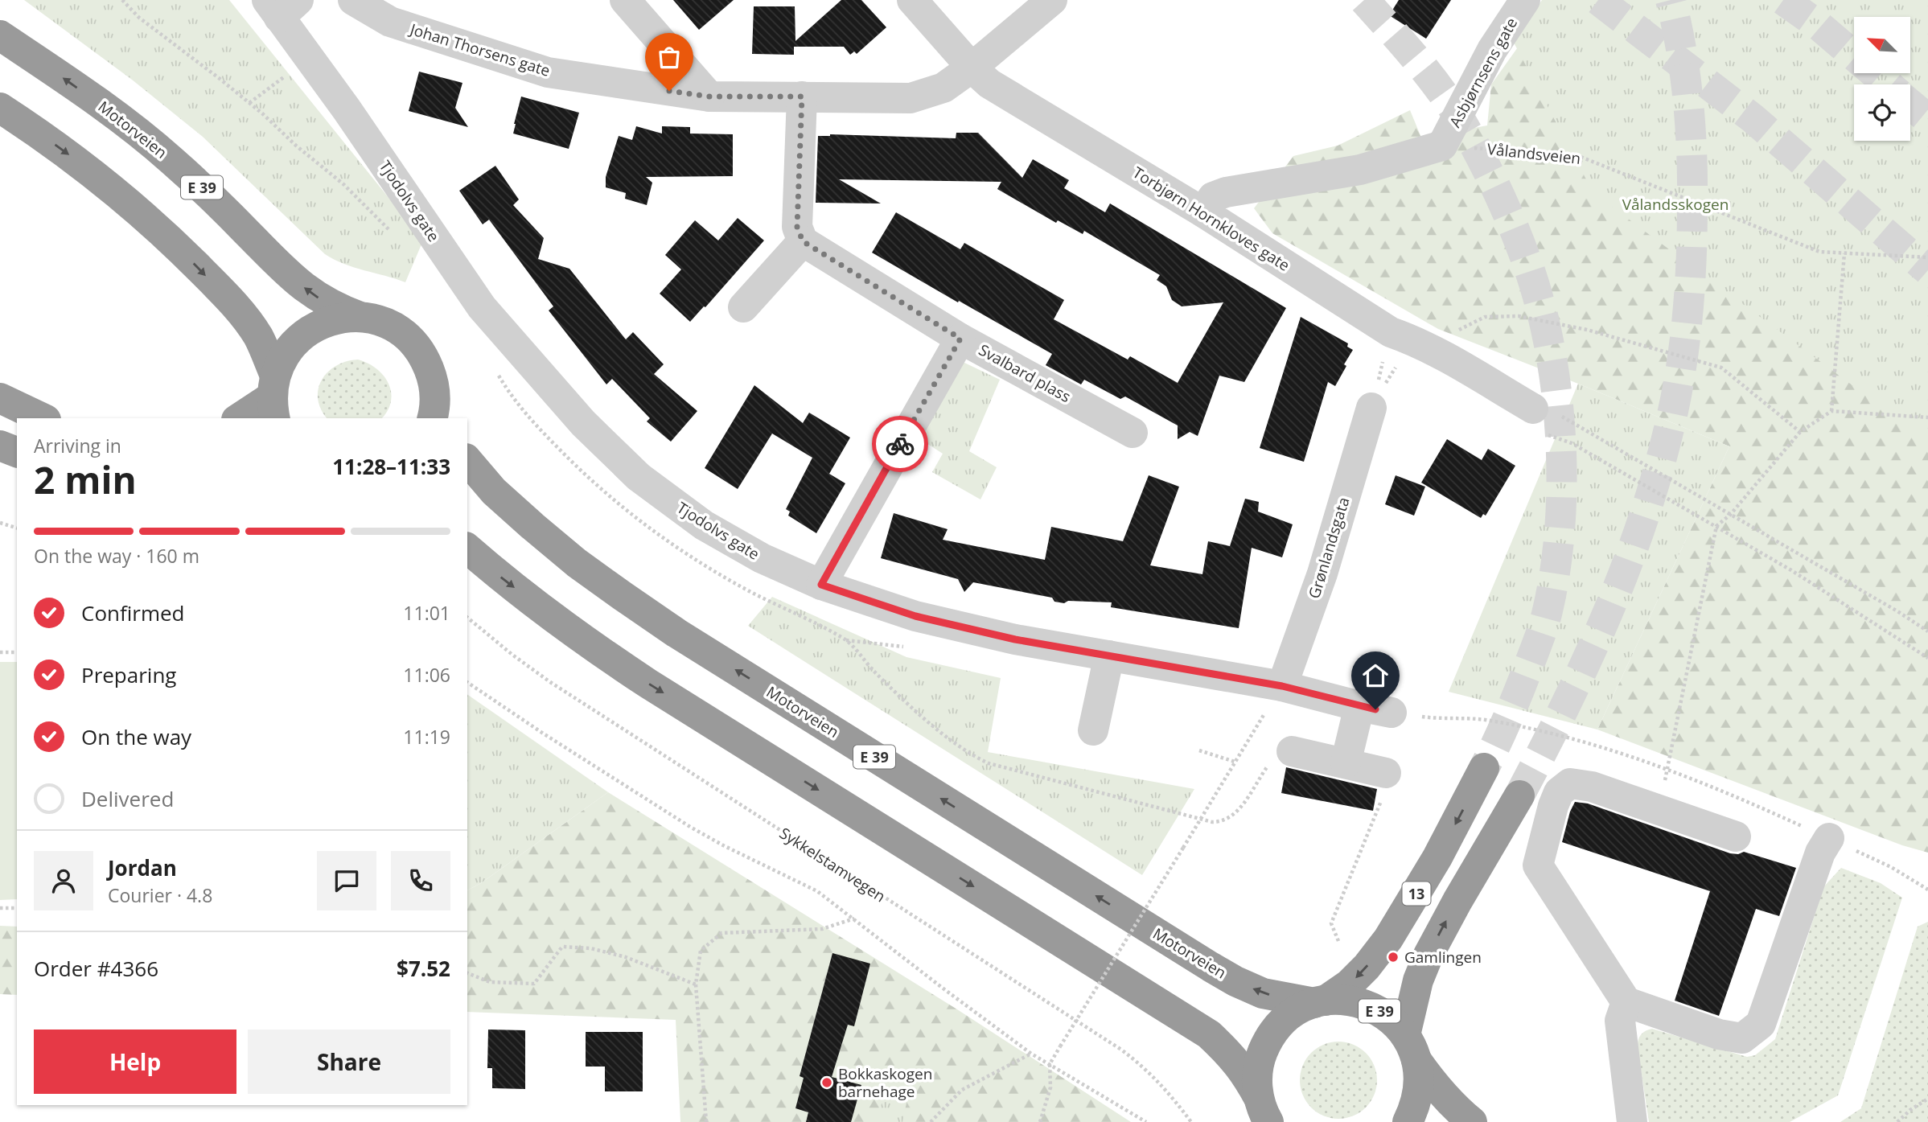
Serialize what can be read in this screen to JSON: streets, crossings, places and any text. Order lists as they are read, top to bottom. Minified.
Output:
{"streets":{"highway":["Motorveien","E 39","13"],"street":["Johan Thorsens gate","Asbjørnsens gate","Tjodolvs gate","Torbjørn Hornkloves gate","Svalbard plass","Grønlandsgata"],"path":["Vålandsveien","Sykkelstamvegen"]},"crossings":[["Johan Thorsens gate","Torbjørn Hornkloves gate"],["Asbjørnsens gate","Vålandsveien"],["Motorveien","E 39"],["Motorveien","13"],["E 39","13"],["Tjodolvs gate","Grønlandsgata"]],"parks":["Vålandsskogen"],"places":["Gamlingen","Bokkaskogen barnehage"],"north":"top left","page":{"heading":["2 min","Arriving in","11:28–11:33"],"panel":["Jordan","Courier · 4.8","Order #4366","$7.52"],"bar":"On the way · 160 m","list":[["Confirmed","11:01"],["Preparing","11:06"],["On the way","11:19"],"Delivered"],"buttons":["Help","Share"]}}
